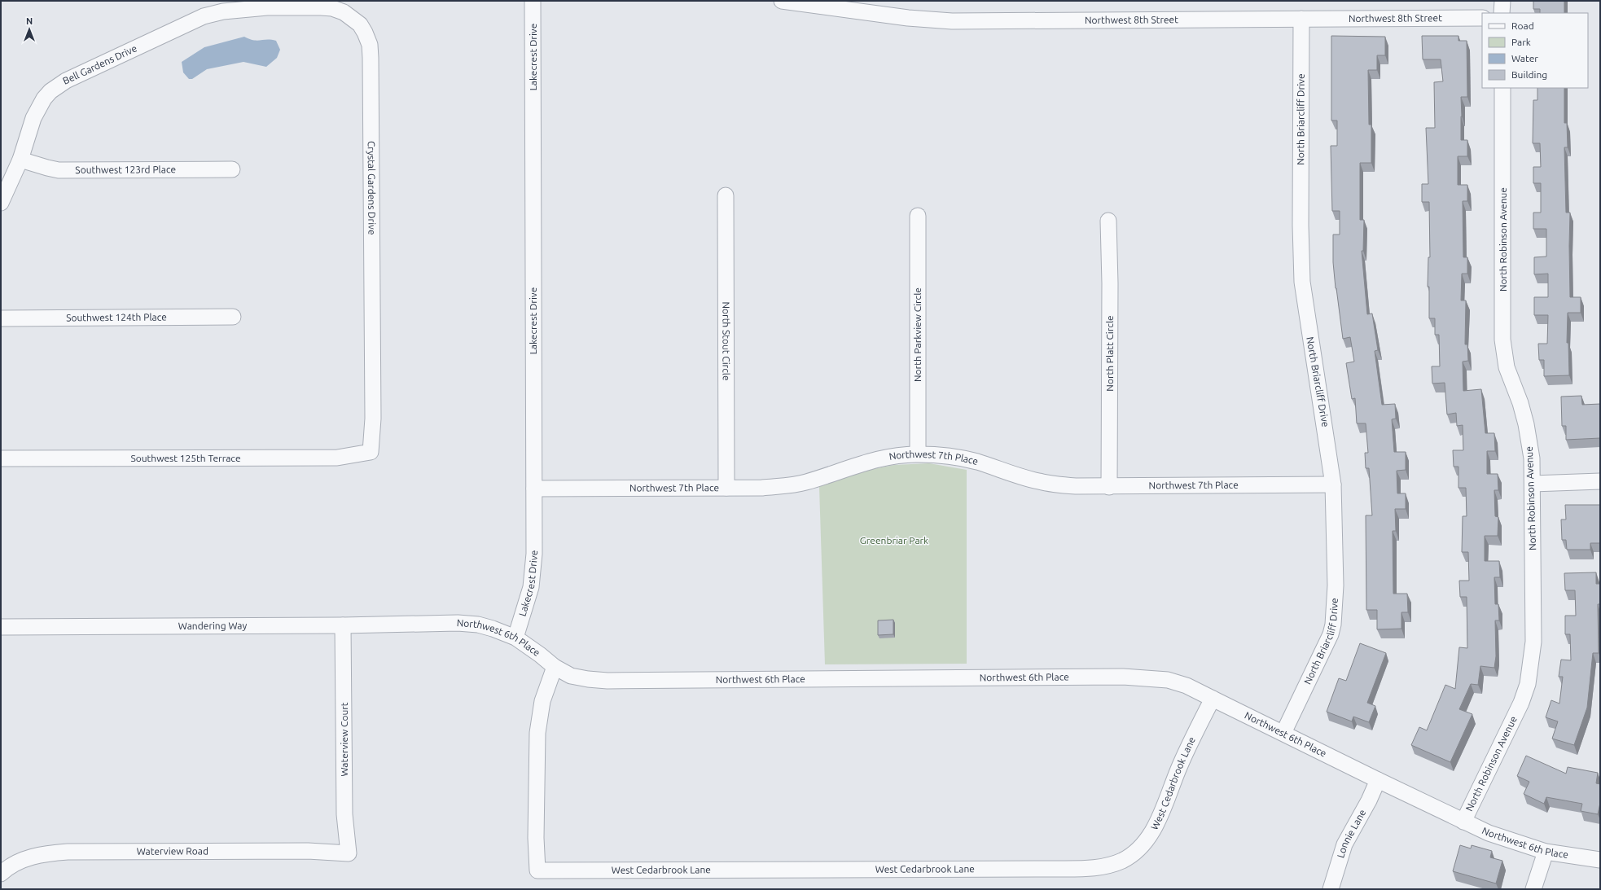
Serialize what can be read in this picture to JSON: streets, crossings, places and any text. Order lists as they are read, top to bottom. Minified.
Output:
{"streets":{"street":["Northwest 8th Street","Lakecrest Drive","Bell Gardens Drive","North Briarcliff Drive","Southwest 123rd Place","Crystal Gardens Drive","North Robinson Avenue","Southwest 124th Place","North Parkview Circle","North Stout Circle","North Platt Circle","Southwest 125th Terrace","Northwest 7th Place","Wandering Way","Northwest 6th Place","Waterview Court","West Cedarbrook Lane","Lonnie Lane","Waterview Road"]},"crossings":[["Northwest 8th Street","North Briarcliff Drive"],["Lakecrest Drive","Northwest 7th Place"],["Lakecrest Drive","Northwest 6th Place"],["Bell Gardens Drive","Southwest 123rd Place"],["Bell Gardens Drive","Crystal Gardens Drive"],["North Briarcliff Drive","Northwest 7th Place"],["North Briarcliff Drive","Northwest 6th Place"],["Crystal Gardens Drive","Southwest 125th Terrace"],["North Robinson Avenue","Northwest 6th Place"],["North Parkview Circle","Northwest 7th Place"],["North Stout Circle","Northwest 7th Place"],["North Platt Circle","Northwest 7th Place"],["Wandering Way","Northwest 6th Place"],["Wandering Way","Waterview Court"],["Northwest 6th Place","West Cedarbrook Lane"],["Northwest 6th Place","Lonnie Lane"],["Waterview Court","Waterview Road"]],"parks":["Greenbriar Park"],"legend":["Road","Park","Water","Building"],"north":"top"}
